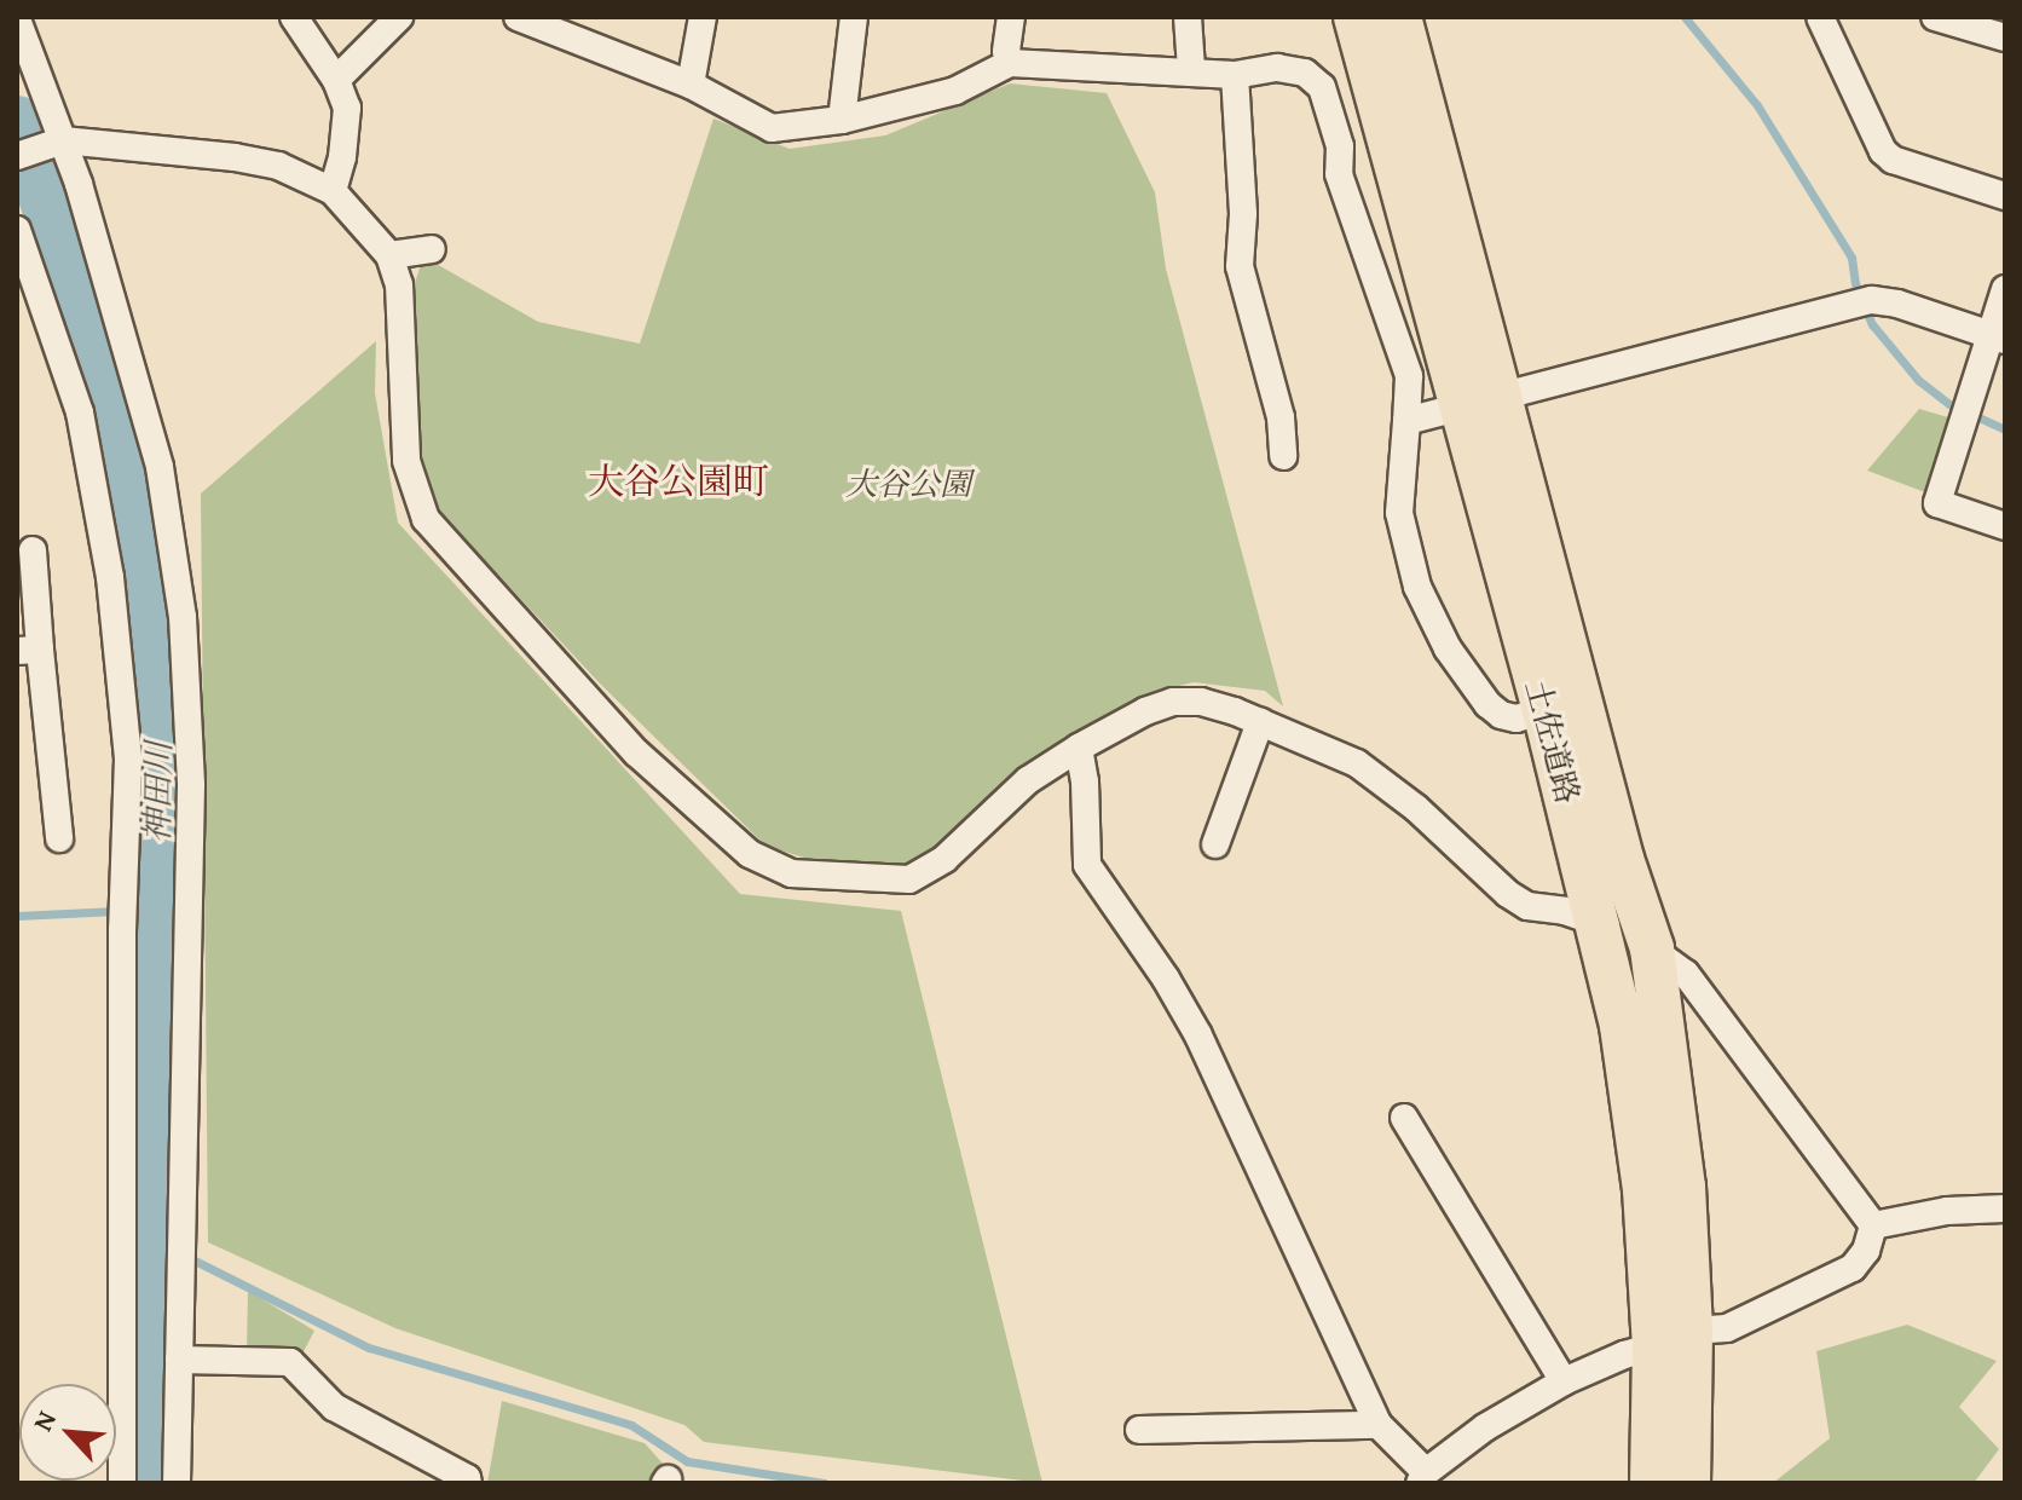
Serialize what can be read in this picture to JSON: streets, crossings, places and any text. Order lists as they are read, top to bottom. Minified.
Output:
{"streets":{"highway":["土佐道路"]},"districts":["大谷公園町"],"water":["神田川"],"parks":["大谷公園"],"north":"top left"}
